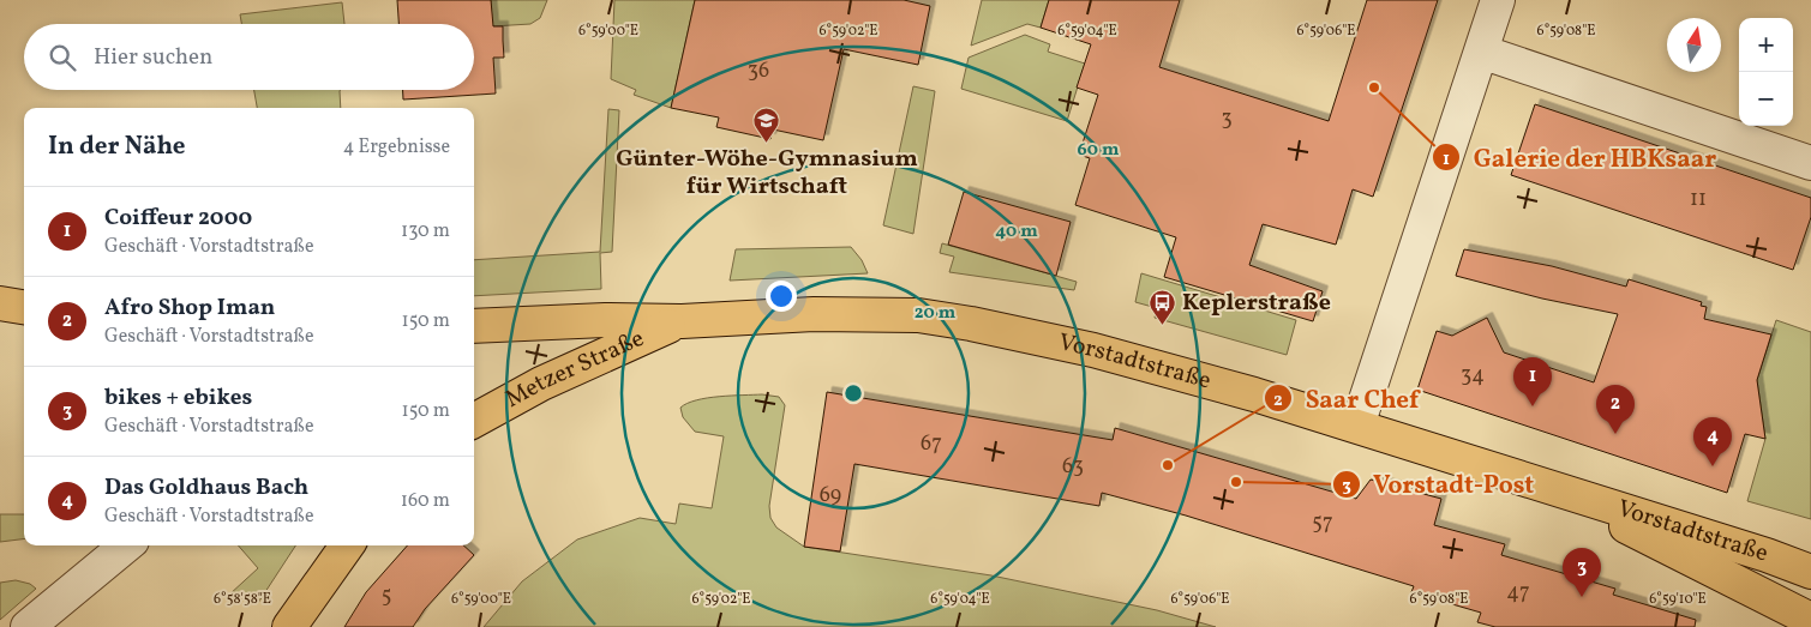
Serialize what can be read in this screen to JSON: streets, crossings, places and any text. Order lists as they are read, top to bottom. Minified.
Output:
{"streets":{"main road":["Vorstadtstraße","Metzer Straße"]},"crossings":[["Vorstadtstraße","Metzer Straße"]],"places":{"other":["Galerie der HBKsaar","Saar Chef","Vorstadt-Post"],"school or university":["Günter-Wöhe-Gymnasium für Wirtschaft"],"bus stop":["Keplerstraße"]},"house_numbers":["36","3","11","34","67","63","69","57","47","5"],"north":"top","page":{"map_buttons":["+","−"],"search":"Hier suchen","heading":["In der Nähe","4 Ergebnisse"],"list":[{"mark":"1","name":"Coiffeur 2000","note":"Geschäft · Vorstadtstraße","value":"130 m"},{"mark":"2","name":"Afro Shop Iman","note":"Geschäft · Vorstadtstraße","value":"150 m"},{"mark":"3","name":"bikes + ebikes","note":"Geschäft · Vorstadtstraße","value":"150 m"},{"mark":"4","name":"Das Goldhaus Bach","note":"Geschäft · Vorstadtstraße","value":"160 m"}],"pins":["1","2","4","3"]},"coordinates":["6°59'00\"E","6°59'02\"E","6°59'04\"E","6°59'06\"E","6°59'08\"E","6°58'58\"E","6°59'10\"E"],"rings":["60 m","40 m","20 m"]}
